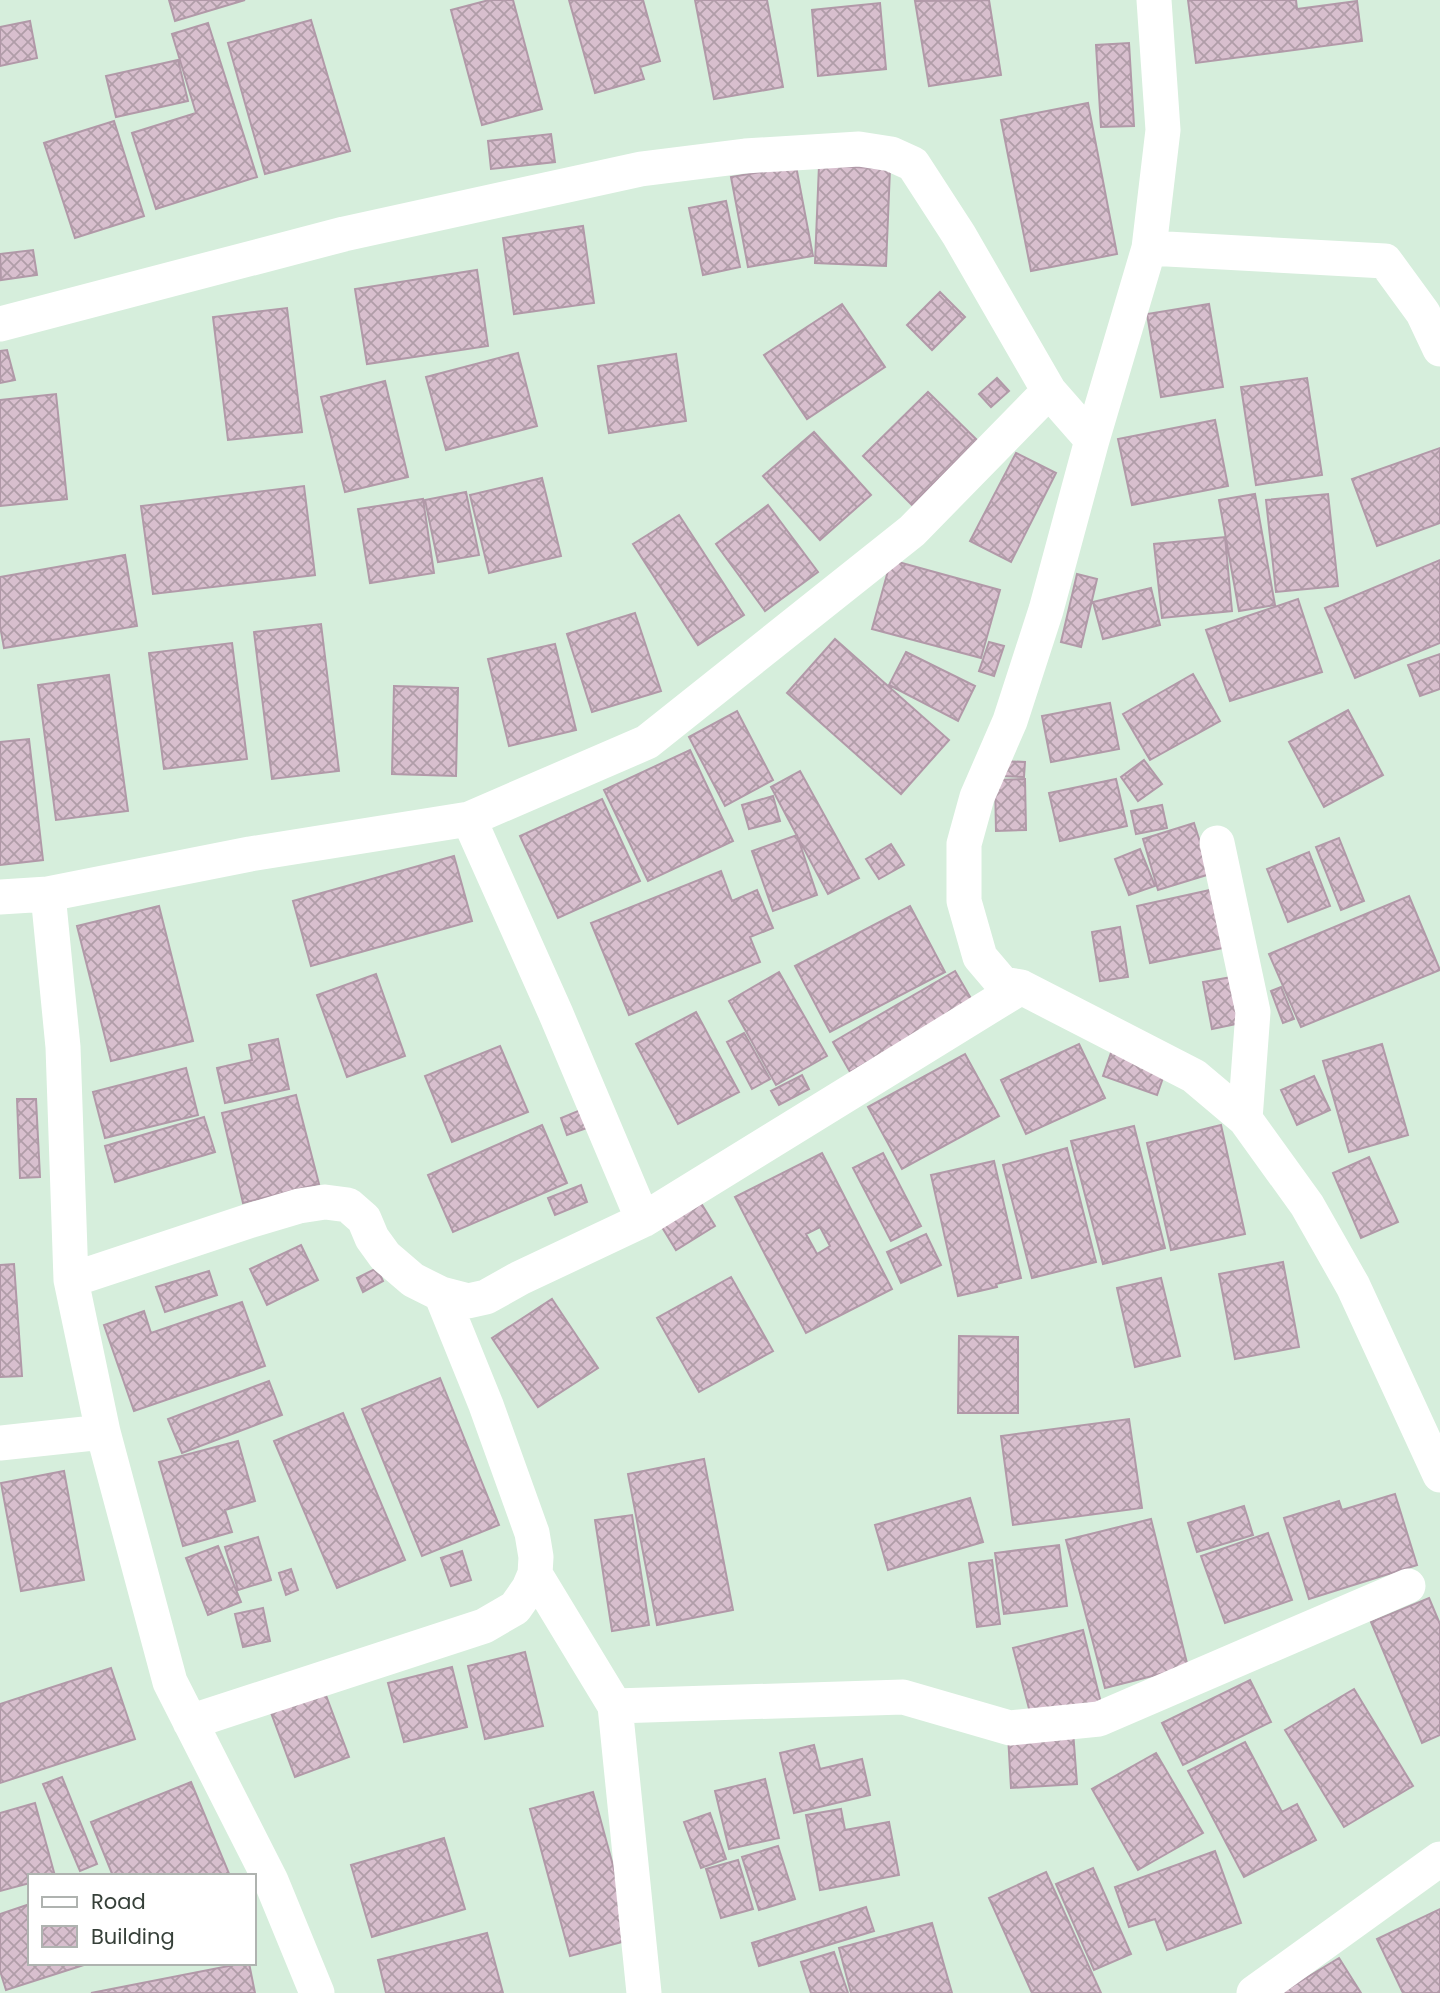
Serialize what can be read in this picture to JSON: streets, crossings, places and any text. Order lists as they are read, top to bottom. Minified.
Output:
{"legend":["Road","Building"]}
